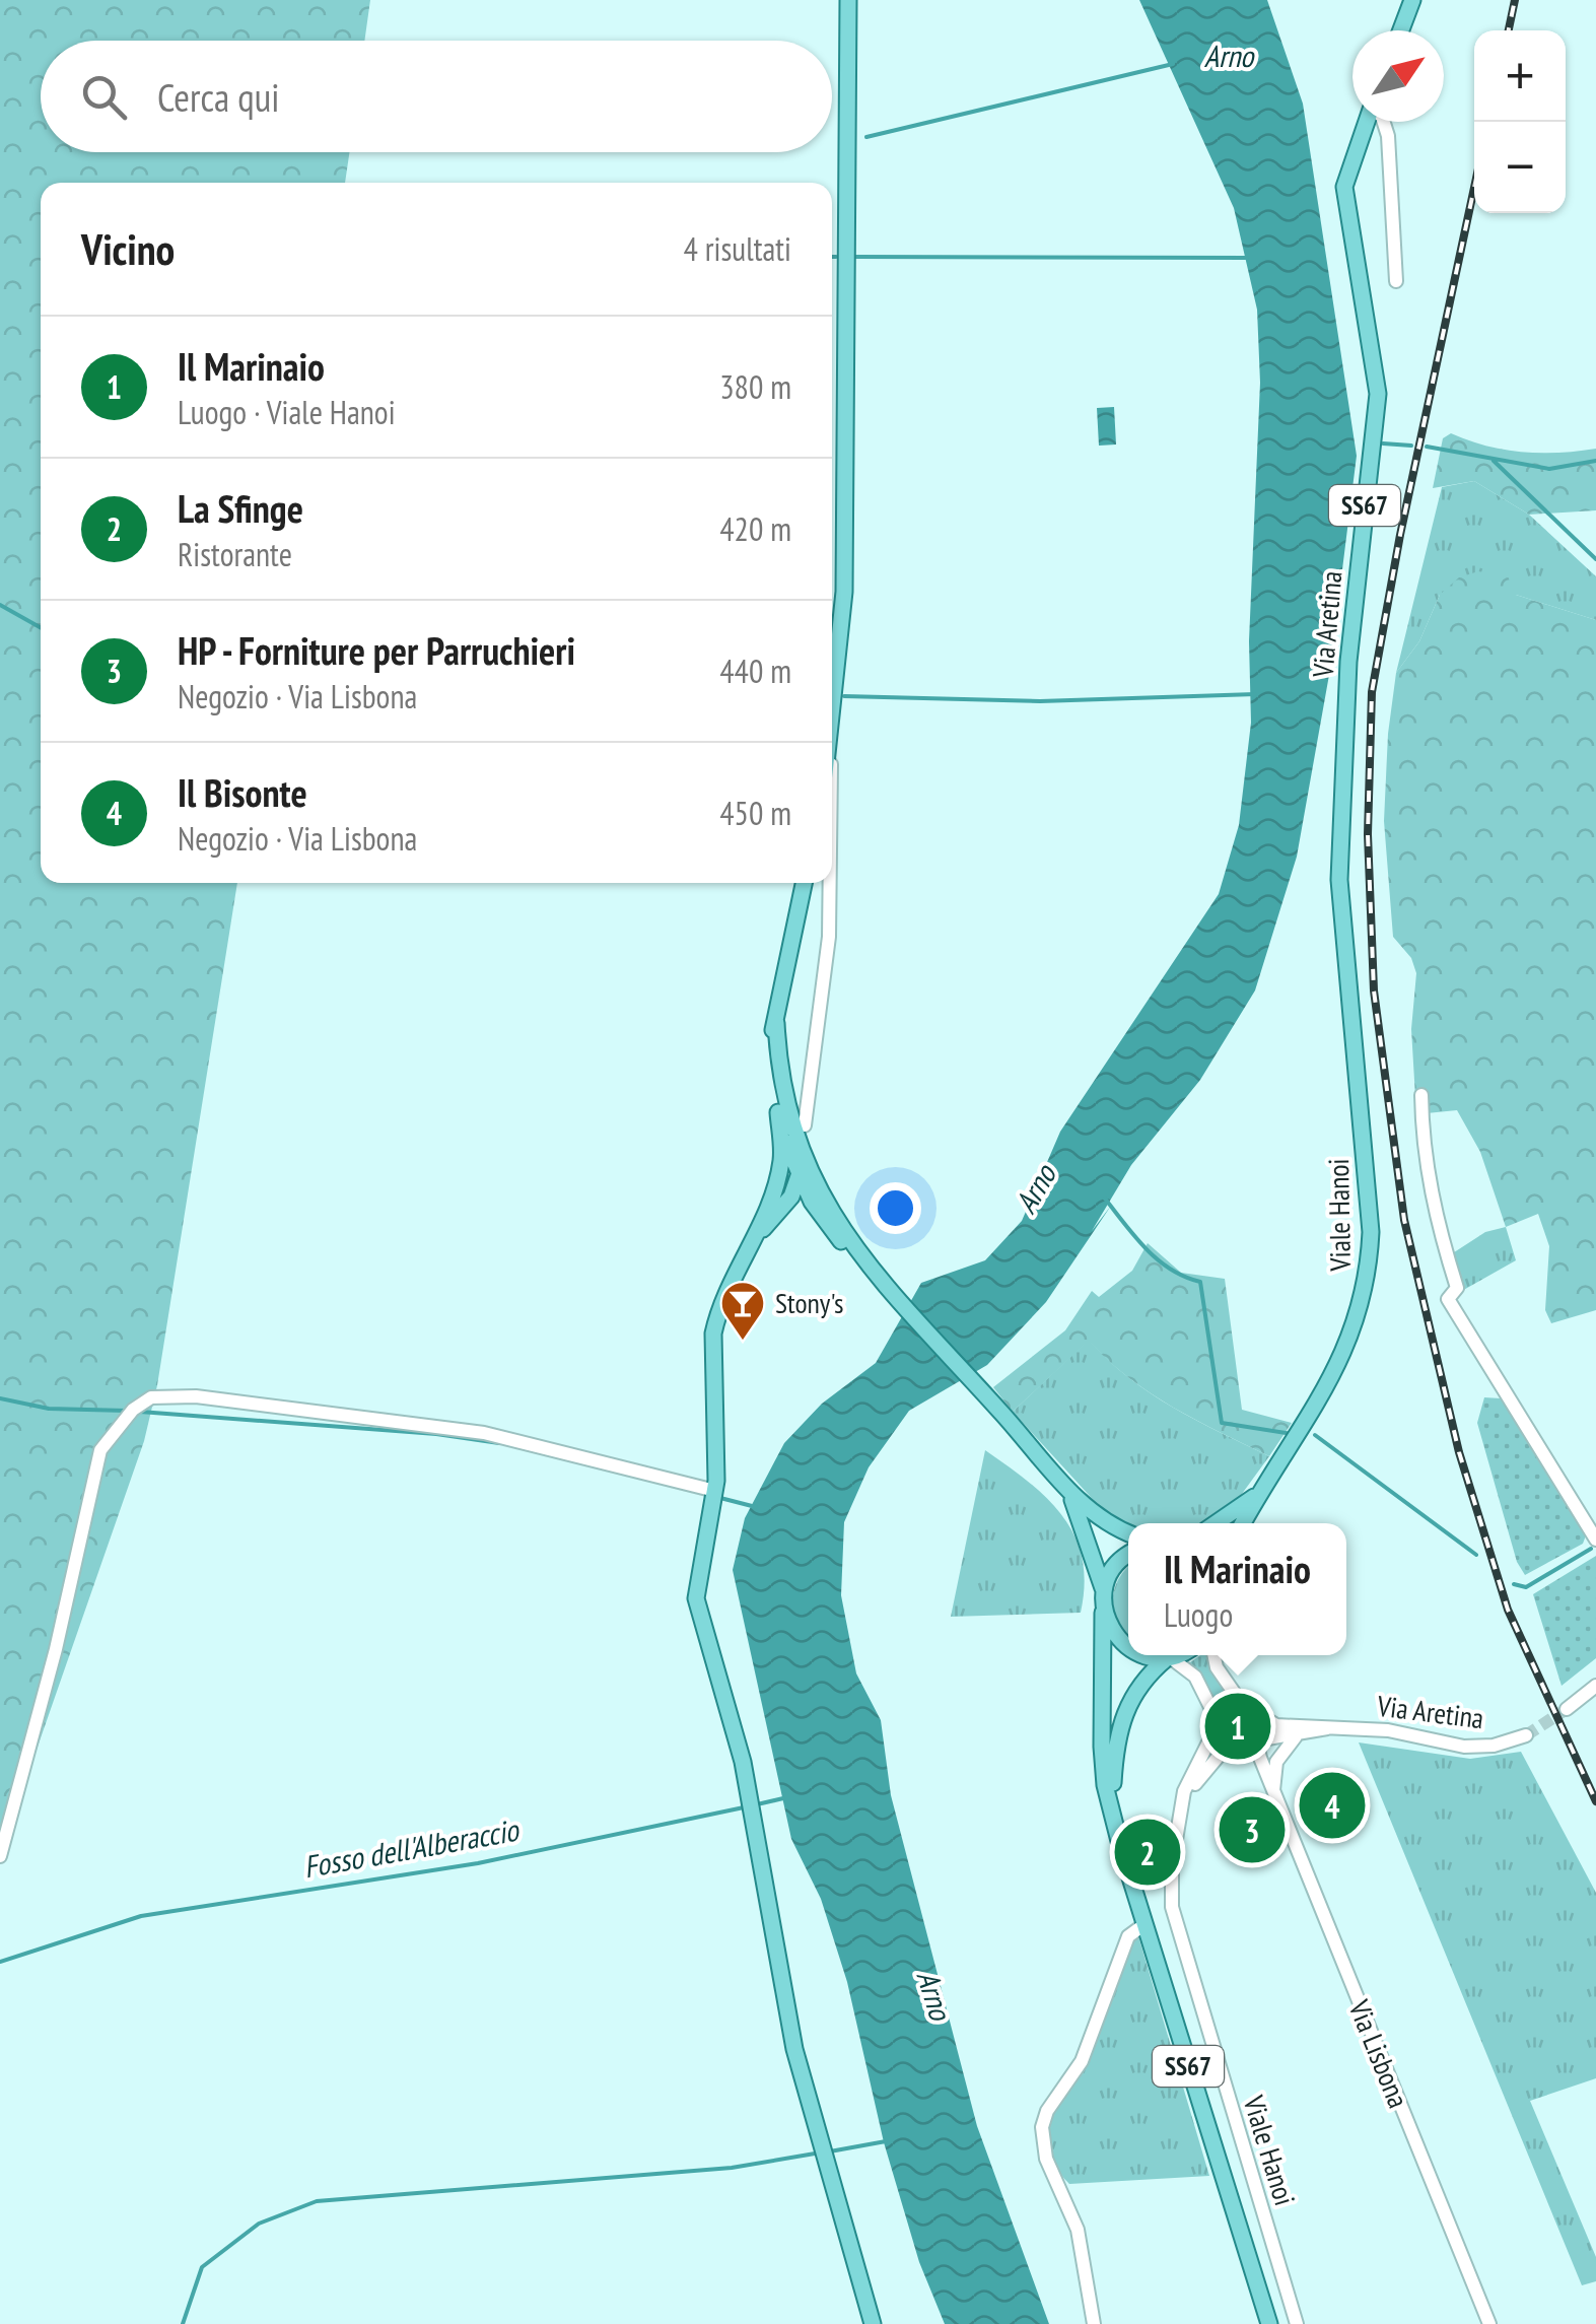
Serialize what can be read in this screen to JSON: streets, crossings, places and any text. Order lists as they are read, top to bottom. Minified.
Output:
{"streets":{"main road":["SS67","Via Aretina","Viale Hanoi"],"street":["Via Lisbona"]},"crossings":[["Via Aretina","Viale Hanoi"],["Via Aretina","Via Lisbona"],["Viale Hanoi","Via Lisbona"]],"water":["Arno","Fosso dell'Alberaccio"],"places":{"bar":["Stony's"]},"north":"top right","page":{"map_buttons":["+","−"],"search":"Cerca qui","heading":["Vicino","4 risultati"],"list":[{"mark":"1","name":"Il Marinaio","note":"Luogo · Viale Hanoi","value":"380 m"},{"mark":"2","name":"La Sfinge","note":"Ristorante","value":"420 m"},{"mark":"3","name":"HP - Forniture per Parruchieri","note":"Negozio · Via Lisbona","value":"440 m"},{"mark":"4","name":"Il Bisonte","note":"Negozio · Via Lisbona","value":"450 m"}],"popup":["Il Marinaio","Luogo"],"pins":["1","4","3","2"]}}
